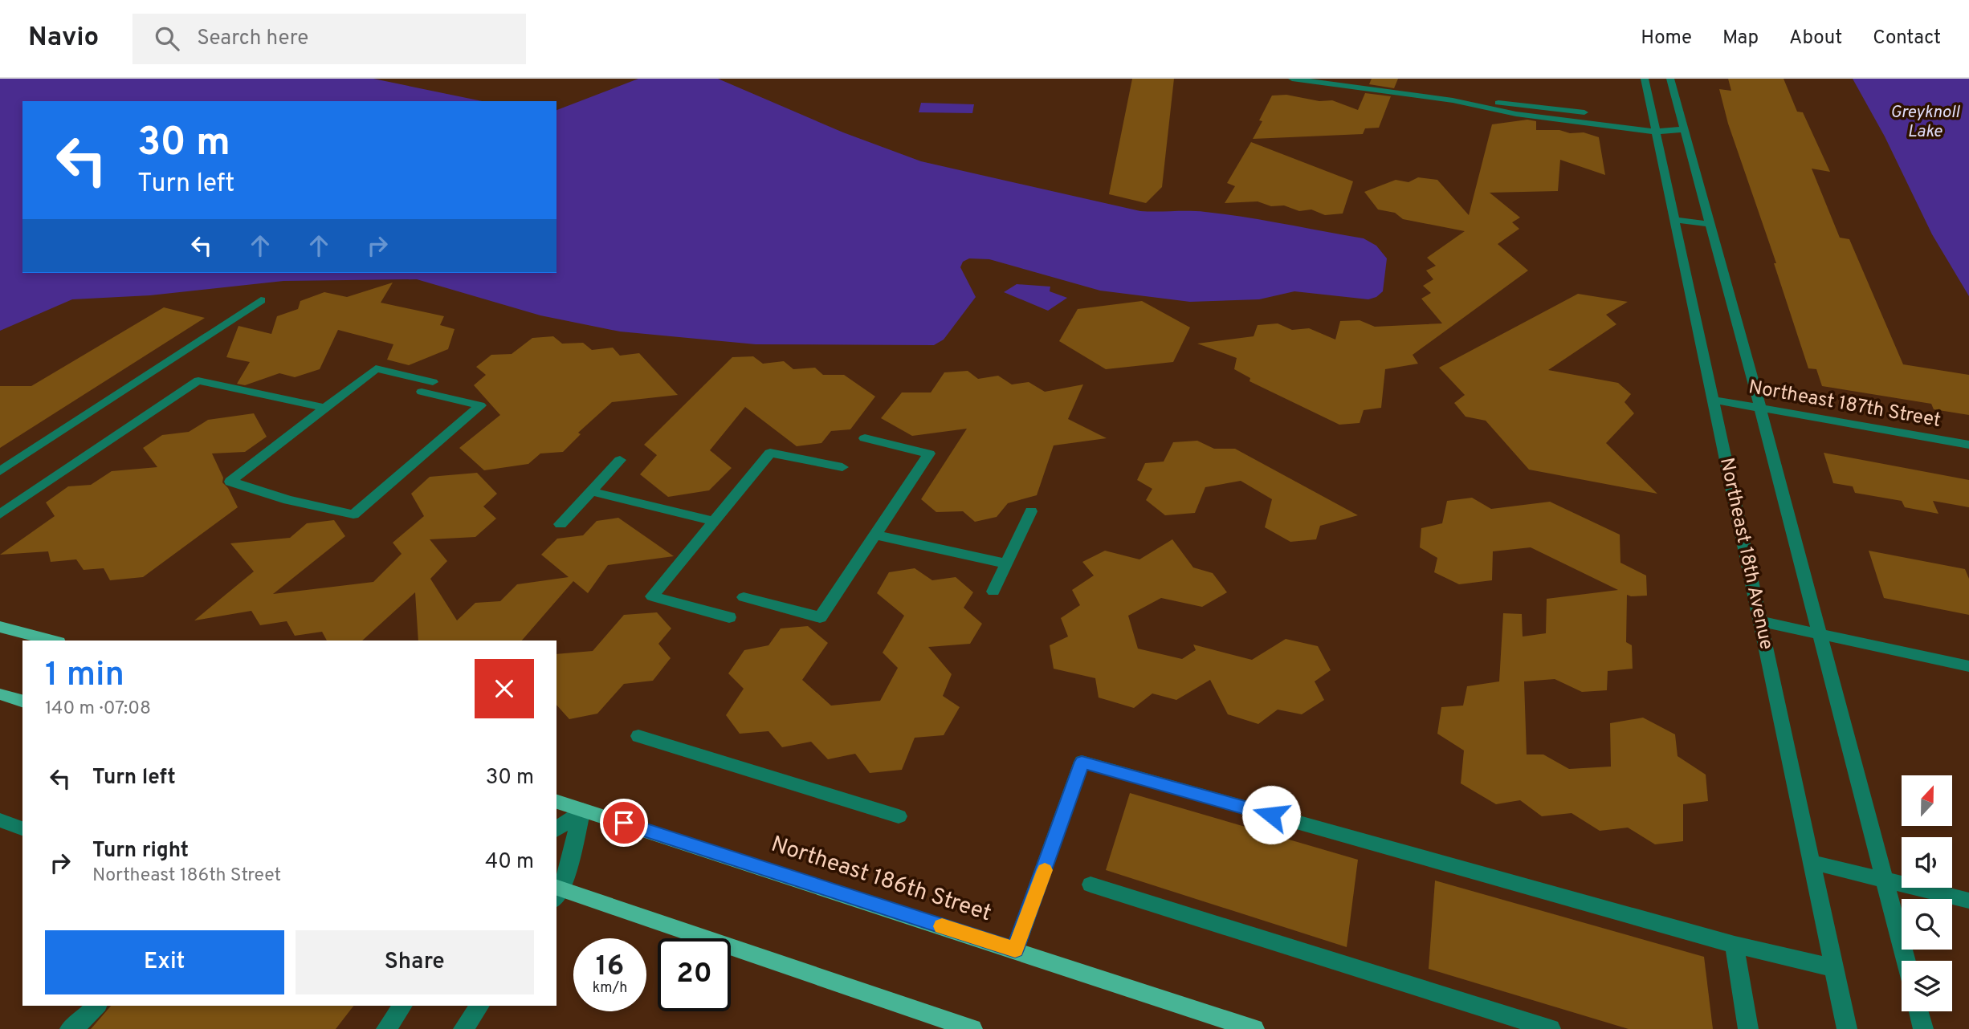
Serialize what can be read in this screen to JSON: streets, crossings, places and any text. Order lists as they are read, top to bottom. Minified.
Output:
{"streets":{"main road":["Northeast 186th Street"],"street":["Northeast 187th Street","Northeast 18th Avenue"]},"crossings":[["Northeast 187th Street","Northeast 18th Avenue"]],"water":["Greyknoll Lake"],"north":"top","page":{"header":"Navio","search":"Search here","nav":["Home","Map","About","Contact"],"turn":["30 m","Turn left"],"heading":["1 min","140 m · 07:08"],"list":[{"name":"Turn left","value":"30 m"},{"name":"Turn right","note":"Northeast 186th Street","value":"40 m"}],"buttons":["Exit","Share"],"speed":"16 km/h","limit":"20"}}
